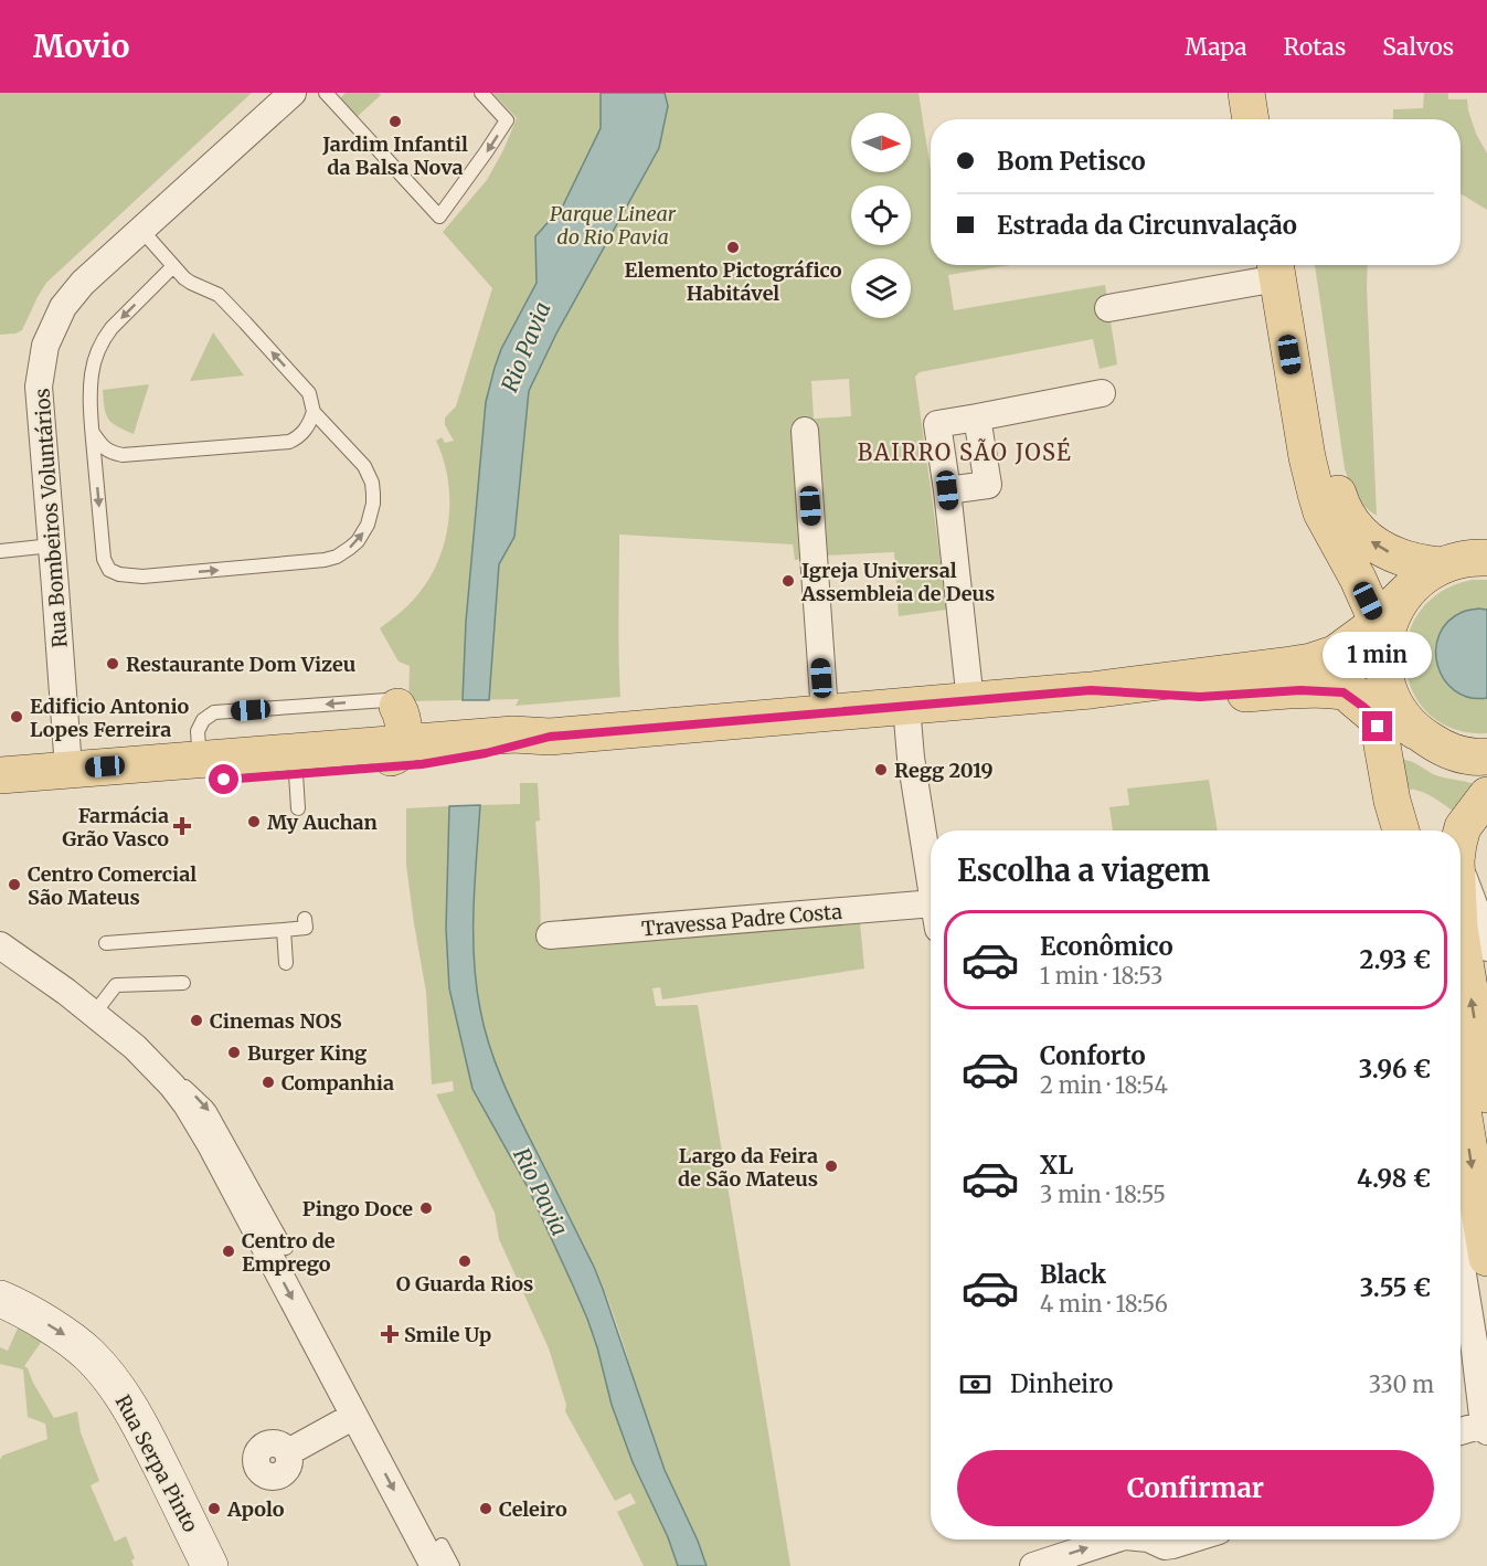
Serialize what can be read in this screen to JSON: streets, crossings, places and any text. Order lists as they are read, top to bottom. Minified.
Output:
{"streets":{"street":["Rua Bombeiros Voluntários","Travessa Padre Costa","Rua Serpa Pinto"]},"districts":["BAIRRO SÃO JOSÉ"],"water":["Rio Pavia"],"parks":["Parque Linear do Rio Pavia"],"places":{"other":["Jardim Infantil da Balsa Nova","Elemento Pictográfico Habitável","Igreja Universal Assembleia de Deus","Restaurante Dom Vizeu","Edificio Antonio Lopes Ferreira","Regg 2019","My Auchan","Centro Comercial São Mateus","Cinemas NOS","Burger King","Companhia","Largo da Feira de São Mateus","Pingo Doce","Centro de Emprego","O Guarda Rios","Apolo","Celeiro"],"health":["Farmácia Grão Vasco","Smile Up"]},"north":"right","page":{"header":"Movio","nav":["Mapa","Rotas","Salvos"],"banner":["Bom Petisco","Estrada da Circunvalação"],"bubble":"1 min","heading":"Escolha a viagem","list":[{"name":"Econômico","note":"1 min · 18:53","value":"2.93 €"},{"name":"Conforto","note":"2 min · 18:54","value":"3.96 €"},{"name":"XL","note":"3 min · 18:55","value":"4.98 €"},{"name":"Black","note":"4 min · 18:56","value":"3.55 €"}],"pay":["Dinheiro","330 m"],"buttons":"Confirmar"}}
